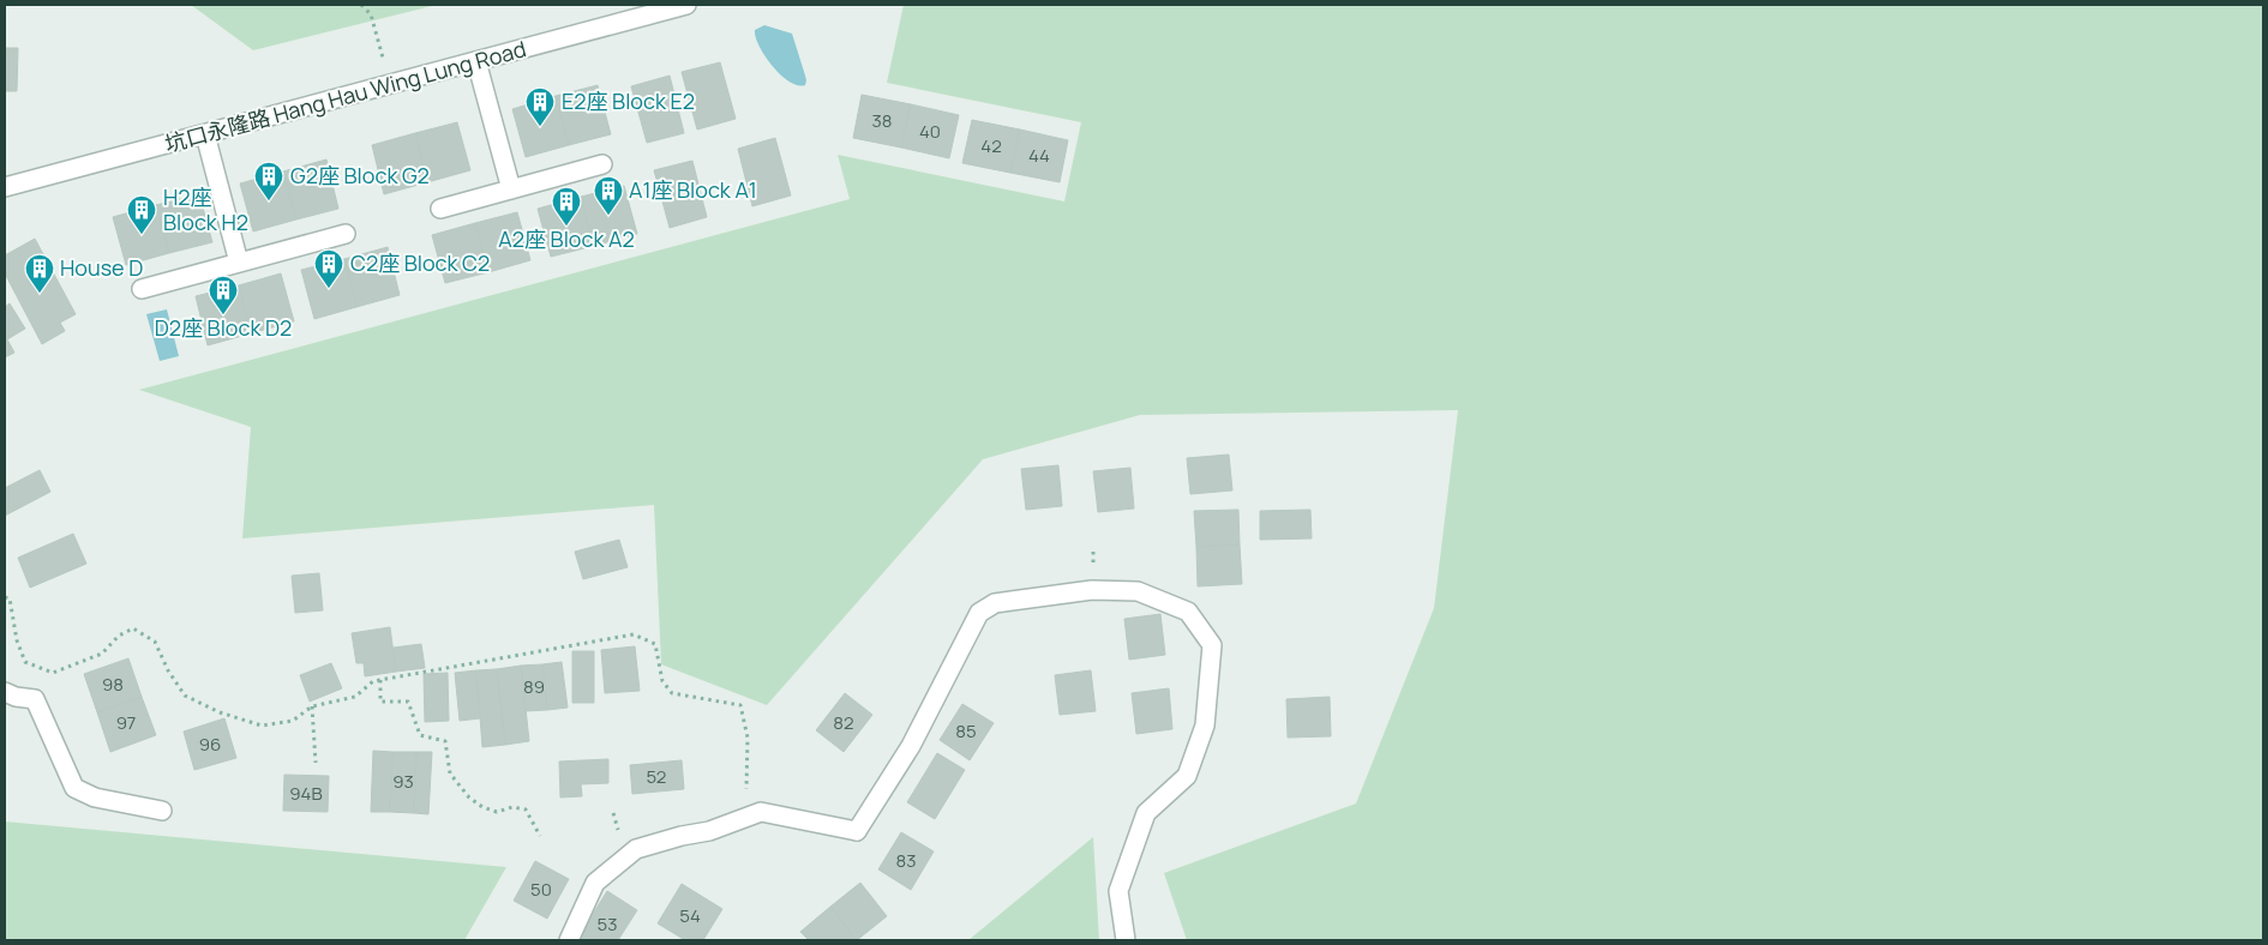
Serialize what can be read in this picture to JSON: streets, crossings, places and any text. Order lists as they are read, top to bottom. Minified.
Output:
{"streets":{"street":["坑口永隆路 Hang Hau Wing Lung Road"]},"places":{"building":["E2座 Block E2","G2座 Block G2","A1座 Block A1","A2座 Block A2","H2座 Block H2","C2座 Block C2","House D","D2座 Block D2"]},"house_numbers":["38","40","42","44","98","89","97","82","85","96","52","93","94B","83","50","54","53"]}
